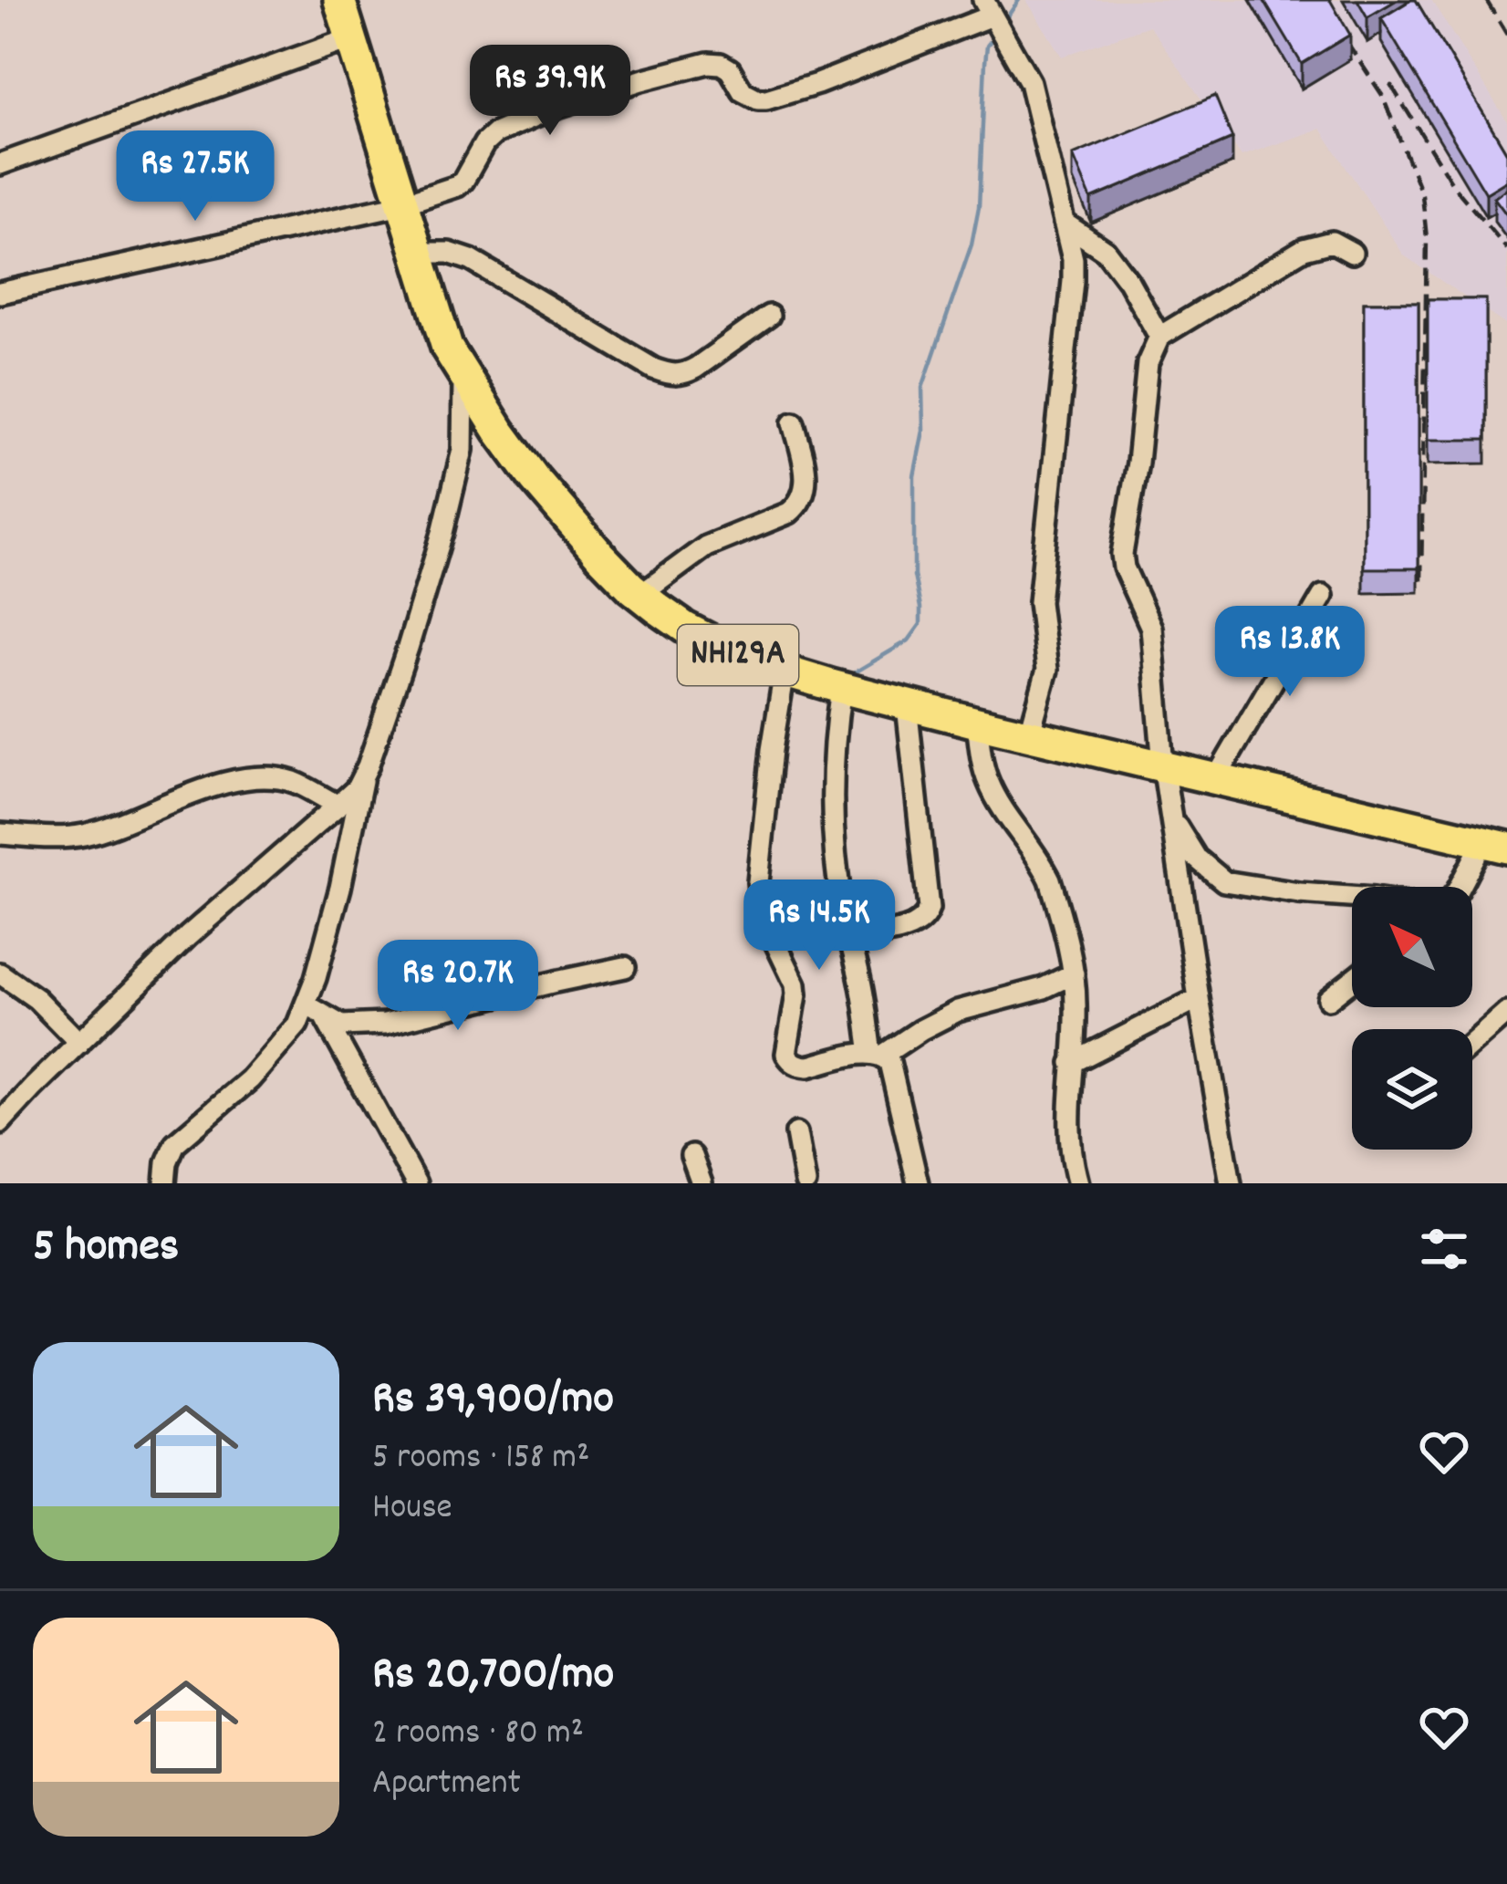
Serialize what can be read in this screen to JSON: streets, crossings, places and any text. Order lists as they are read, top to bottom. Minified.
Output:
{"streets":{"highway":["NH129A"]},"north":"top left","page":{"price":["Rs 39.9K","Rs 27.5K","Rs 13.8K","Rs 14.5K","Rs 20.7K"],"heading":"5 homes","list":[{"name":"Rs 39,900/mo","note":"5 rooms · 158 m² · House"},{"name":"Rs 20,700/mo","note":"2 rooms · 80 m² · Apartment"}]}}
